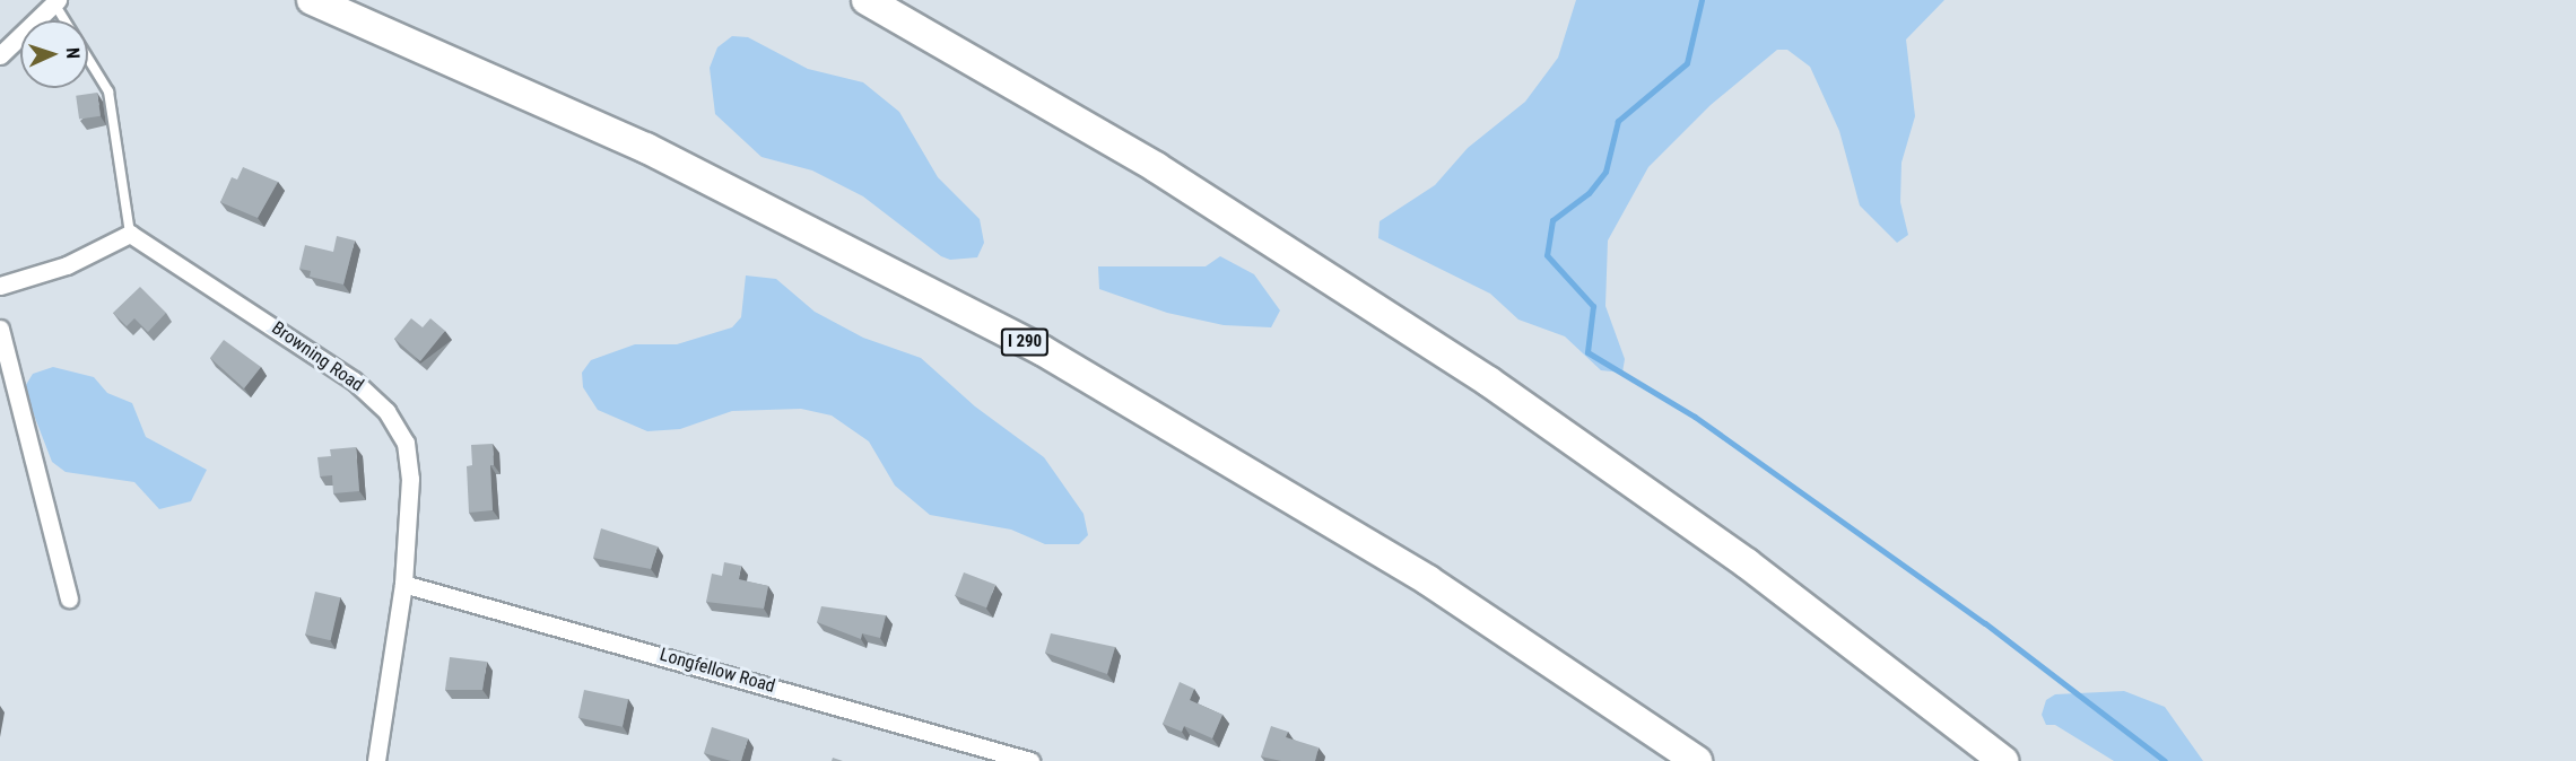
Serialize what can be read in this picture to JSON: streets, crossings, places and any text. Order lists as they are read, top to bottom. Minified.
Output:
{"streets":{"highway":["I 290"],"street":["Browning Road","Longfellow Road"]},"crossings":[["Browning Road","Longfellow Road"]],"north":"right"}
